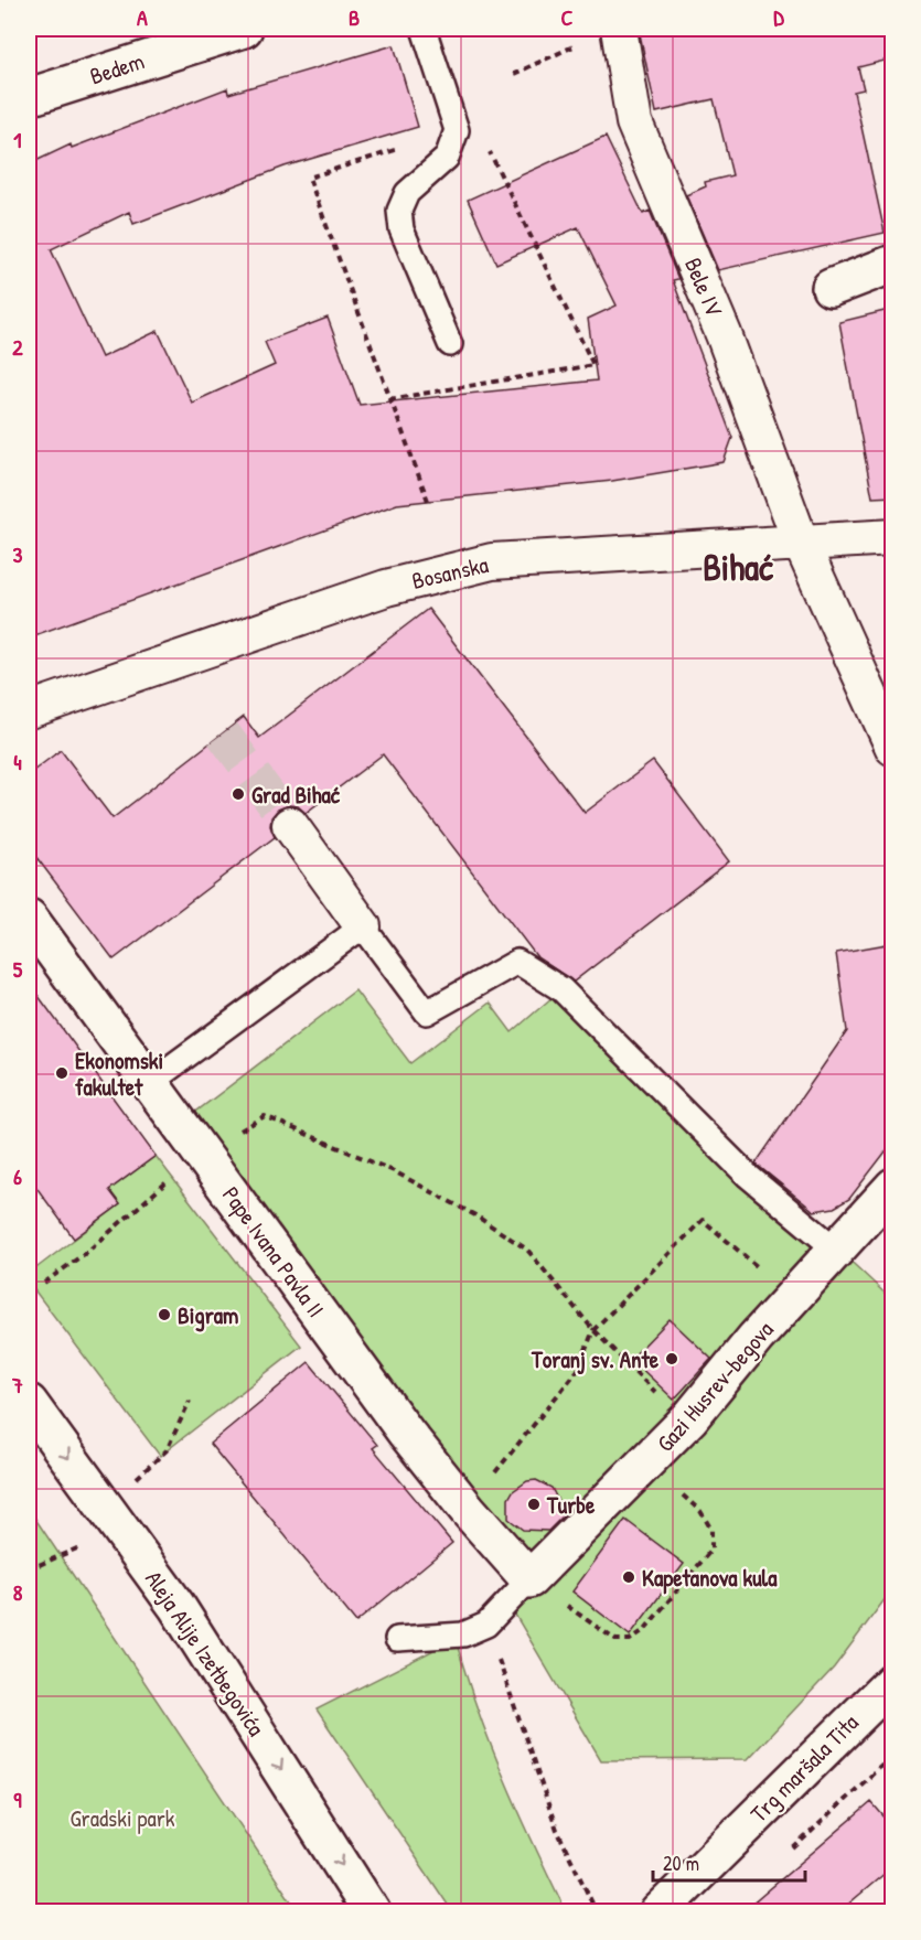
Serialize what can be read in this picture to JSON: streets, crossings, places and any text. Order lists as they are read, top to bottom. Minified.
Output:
{"streets":{"street":["Bedem","Bele IV","Bosanska","Pape Ivana Pavla II","Gazi Husrev-begova","Aleja Alije Izetbegovića","Trg maršala Tita"]},"crossings":[["Bele IV","Bosanska"],["Pape Ivana Pavla II","Gazi Husrev-begova"]],"one_way":["Aleja Alije Izetbegovića"],"districts":["Bihać"],"parks":["Gradski park"],"places":["Grad Bihać","Ekonomski fakultet","Bigram","Toranj sv. Ante","Turbe","Kapetanova kula"],"scale_bar":"20 m","grid":{"columns":["A","B","C","D"],"rows":["1","2","3","4","5","6","7","8","9"]}}
